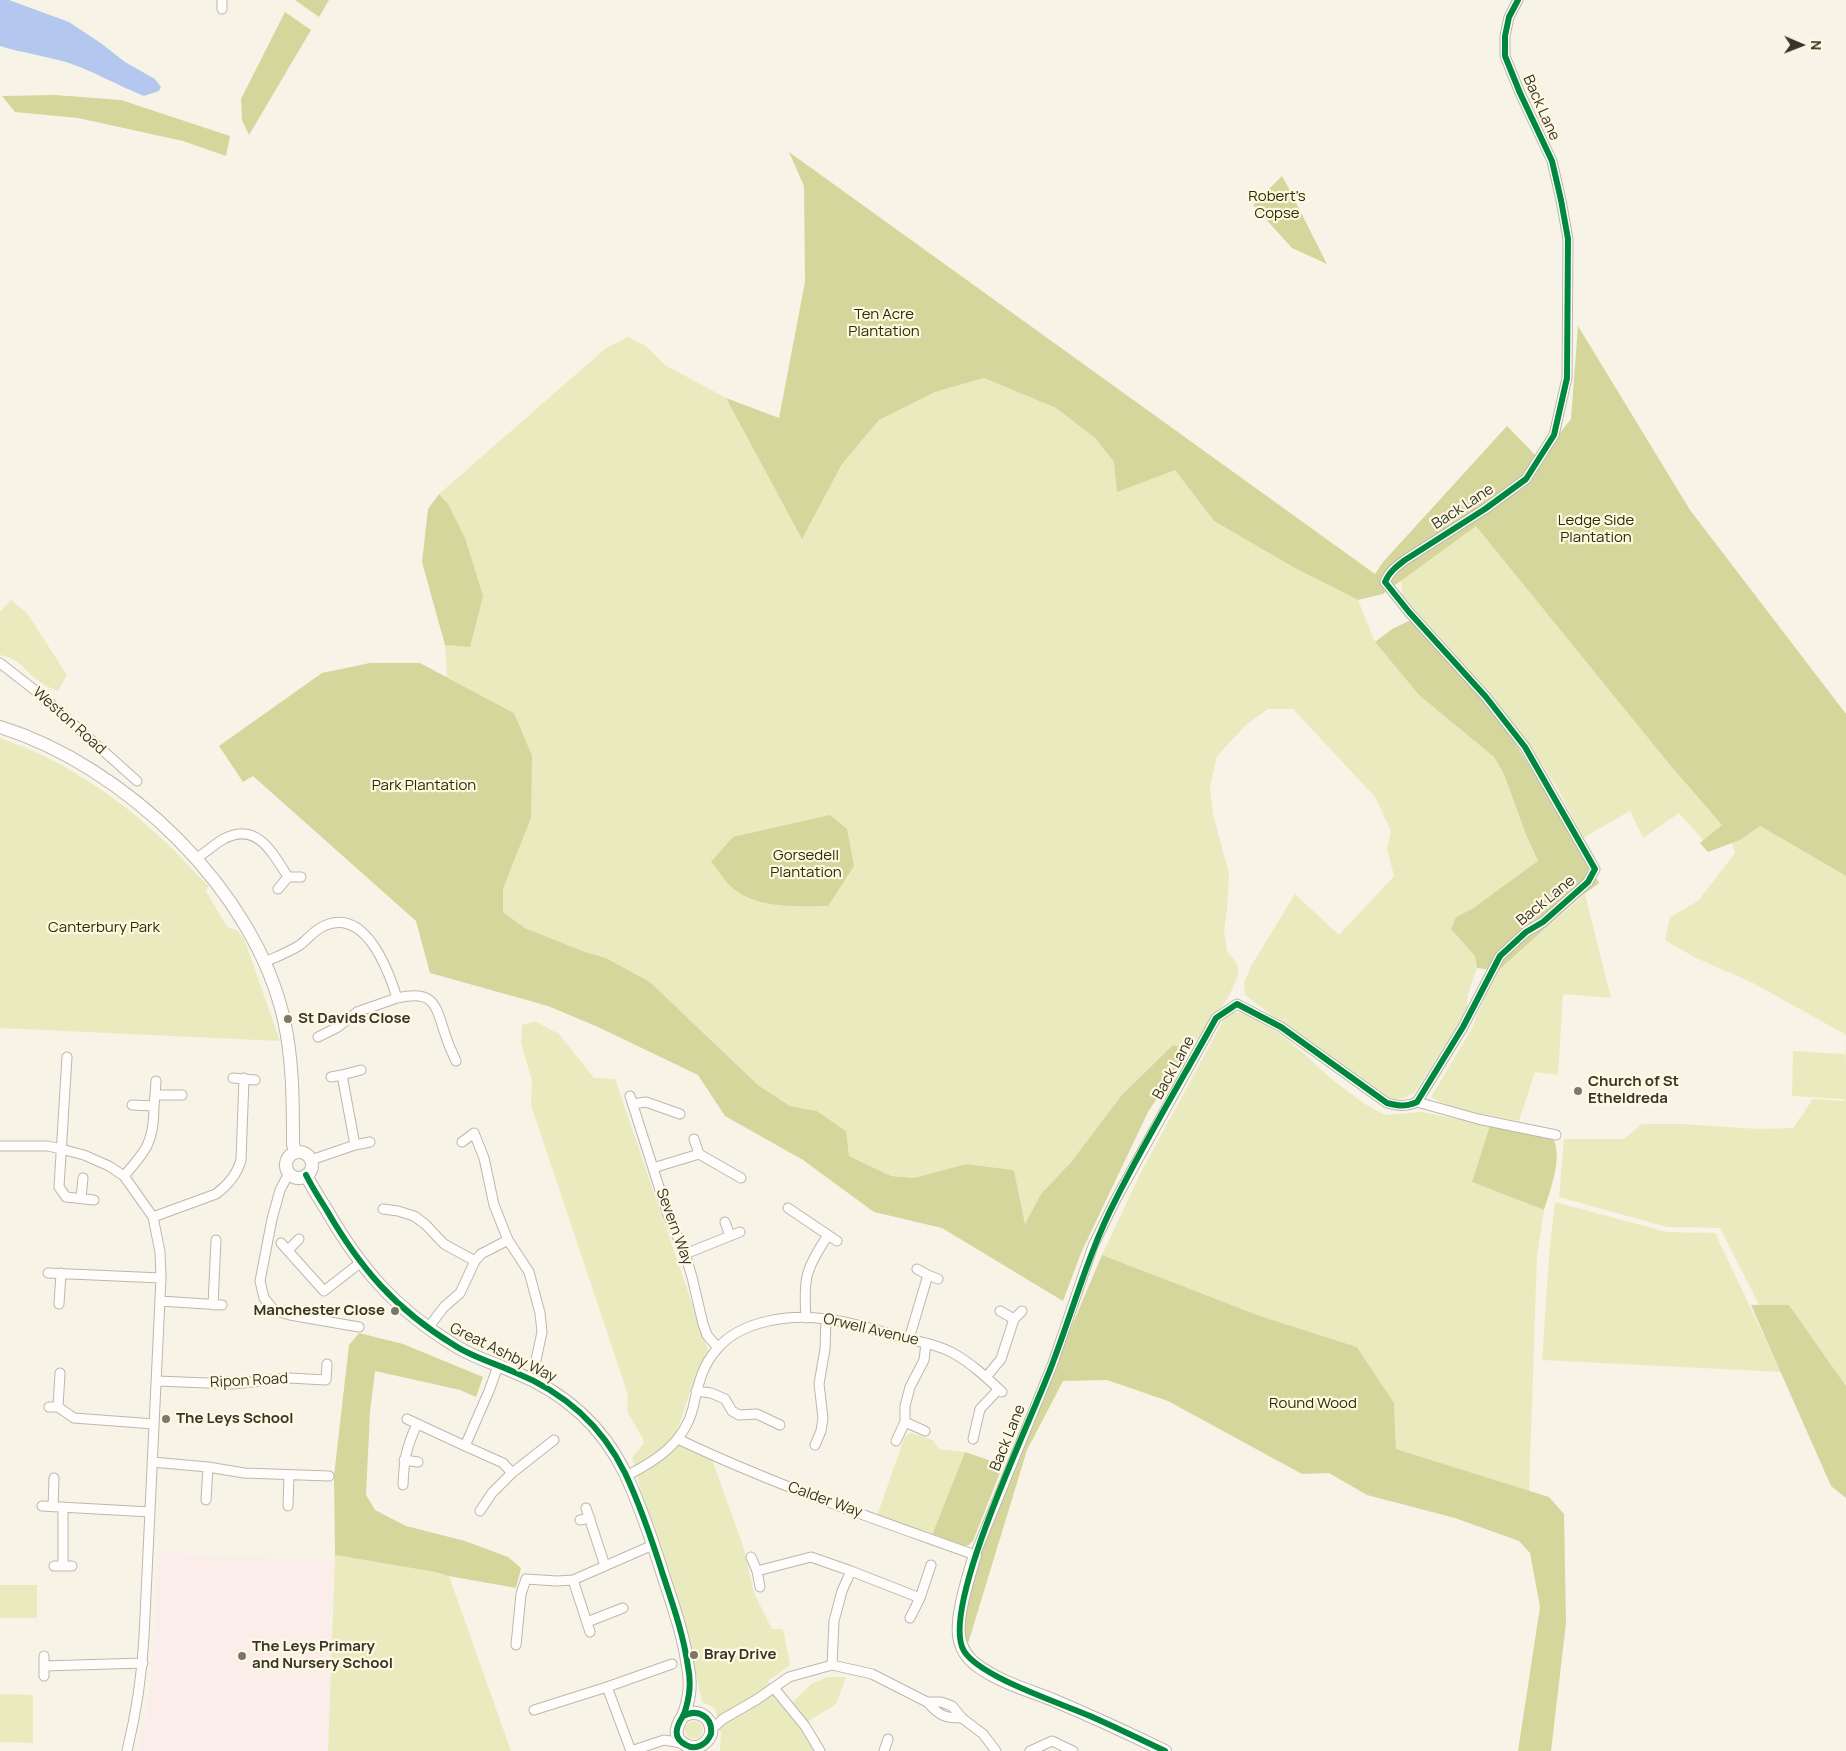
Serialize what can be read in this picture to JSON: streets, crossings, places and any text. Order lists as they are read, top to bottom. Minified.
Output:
{"streets":{"street":["Back Lane","Weston Road","Severn Way","Orwell Avenue","Great Ashby Way","Ripon Road","Calder Way"]},"crossings":[["Back Lane","Calder Way"],["Severn Way","Orwell Avenue"],["Orwell Avenue","Great Ashby Way"],["Orwell Avenue","Calder Way"]],"parks":["Robert's Copse","Ten Acre Plantation","Ledge Side Plantation","Park Plantation","Gorsedell Plantation","Canterbury Park","Round Wood"],"places":["St Davids Close","Church of St Etheldreda","Manchester Close","The Leys School","Bray Drive","The Leys Primary and Nursery School"],"north":"right"}
